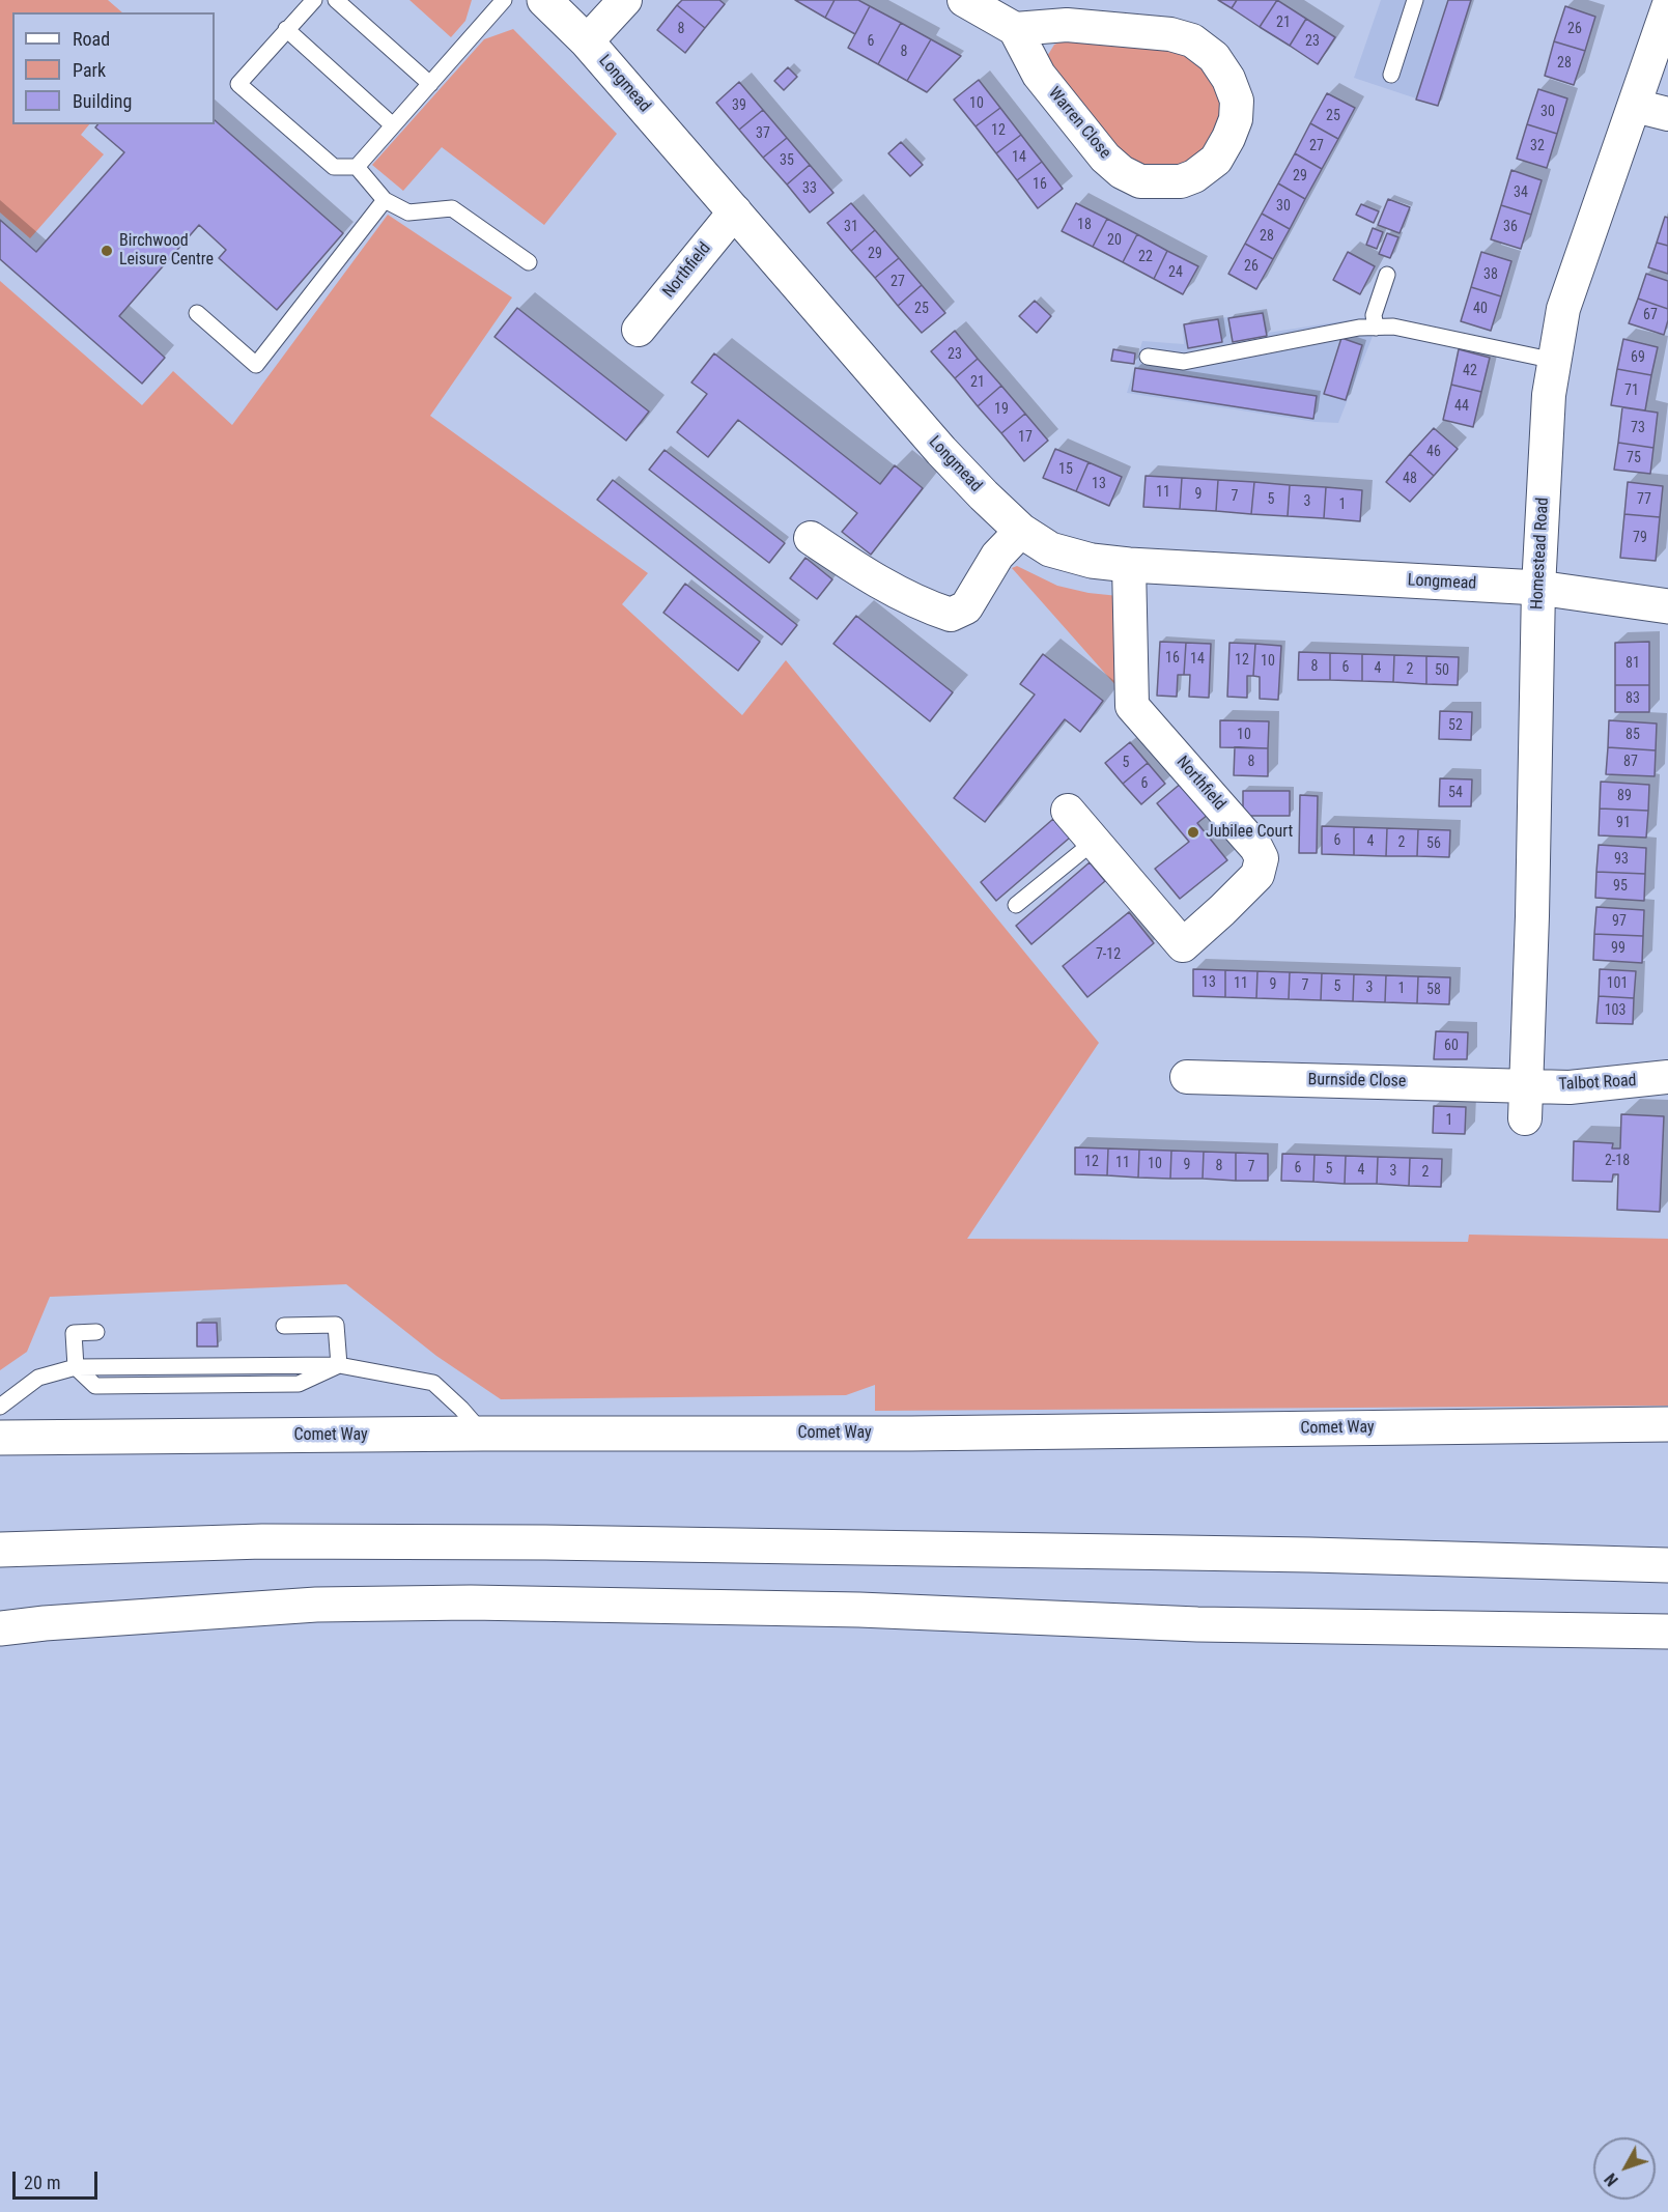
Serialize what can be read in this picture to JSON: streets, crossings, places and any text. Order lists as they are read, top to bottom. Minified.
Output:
{"streets":{"main road":["Longmead","Comet Way"],"street":["Warren Close","Northfield","Homestead Road","Burnside Close","Talbot Road"]},"crossings":[["Longmead","Northfield"],["Longmead","Homestead Road"],["Homestead Road","Burnside Close"],["Homestead Road","Talbot Road"],["Burnside Close","Talbot Road"]],"places":["Birchwood Leisure Centre","Jubilee Court"],"house_numbers":["21","8","26","6","23","8","28","10","39","30","25","12","37","27","32","14","35","29","16","33","34","30","18","31","36","28","20","29","22","26","24","38","27","25","40","67","23","69","42","21","71","44","19","73","17","46","75","15","48","13","11","9","7","5","77","3","1","79","16","14","12","10","81","8","6","4","2","50","83","52","10","85","8","87","5","6","54","89","91","6","4","2","56","93","95","97","99","7-12","13","11","101","9","7","5","3","1","58","103","60","1","2-18","12","11","10","9","8","7","6","5","4","3","2"],"legend":["Road","Park","Building"],"scale_bar":"20 m","north":"bottom left"}
